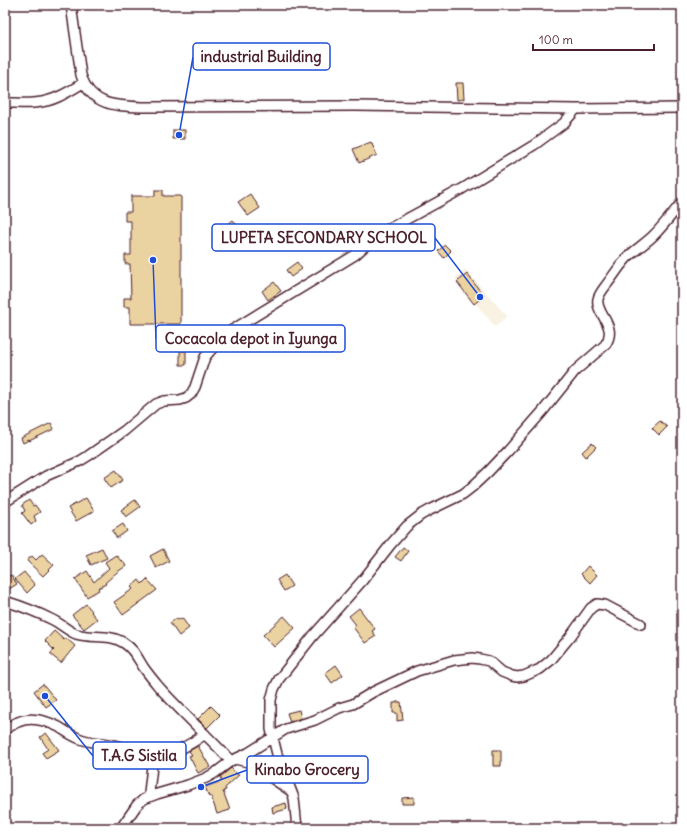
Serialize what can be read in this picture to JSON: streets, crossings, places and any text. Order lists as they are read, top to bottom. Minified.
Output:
{"places":["industrial Building","Cocacola depot in Iyunga","LUPETA SECONDARY SCHOOL","T.A.G Sistila","Kinabo Grocery"],"scale_bar":"100 m"}
